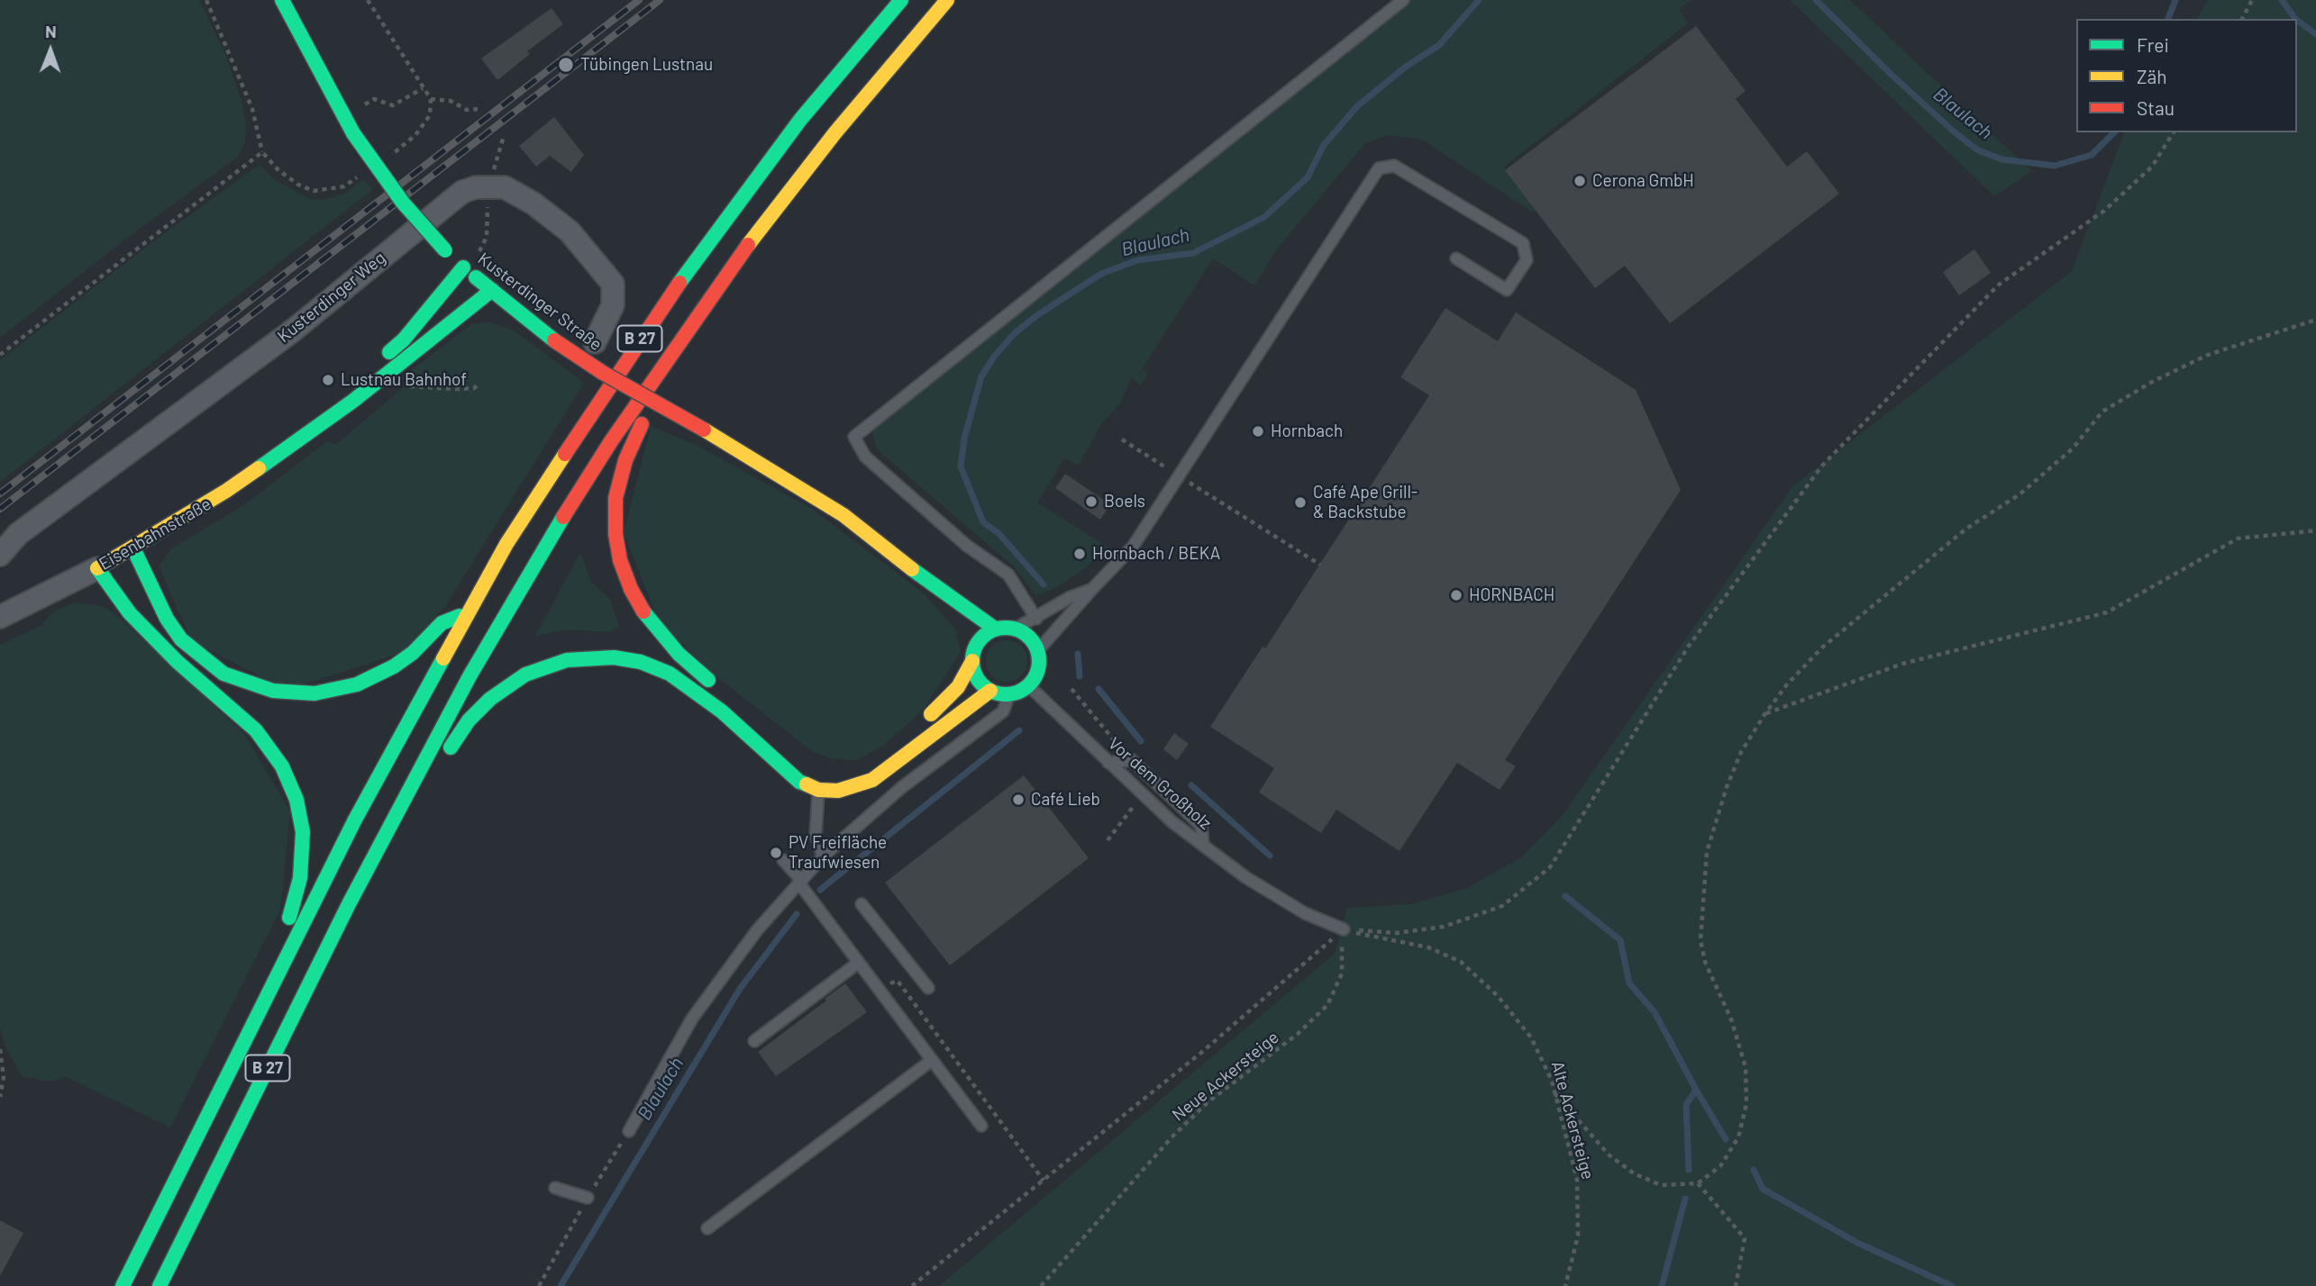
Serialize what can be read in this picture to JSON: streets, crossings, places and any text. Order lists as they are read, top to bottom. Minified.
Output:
{"streets":{"main road":["Kusterdinger Straße","B 27","Eisenbahnstraße"],"street":["Kusterdinger Weg"],"lane":["Vor dem Großholz"],"path":["Neue Ackersteige","Alte Ackersteige"]},"crossings":[["Kusterdinger Straße","Eisenbahnstraße"],["Kusterdinger Straße","Vor dem Großholz"],["Vor dem Großholz","Neue Ackersteige"],["Vor dem Großholz","Alte Ackersteige"],["Neue Ackersteige","Alte Ackersteige"]],"water":["Blaulach"],"places":["Tübingen Lustnau","Cerona GmbH","Lustnau Bahnhof","Hornbach","Boels","Café Ape Grill- & Backstube","Hornbach / BEKA","HORNBACH","Café Lieb","PV Freifläche Traufwiesen"],"legend":["Frei","Zäh","Stau"],"north":"top"}
